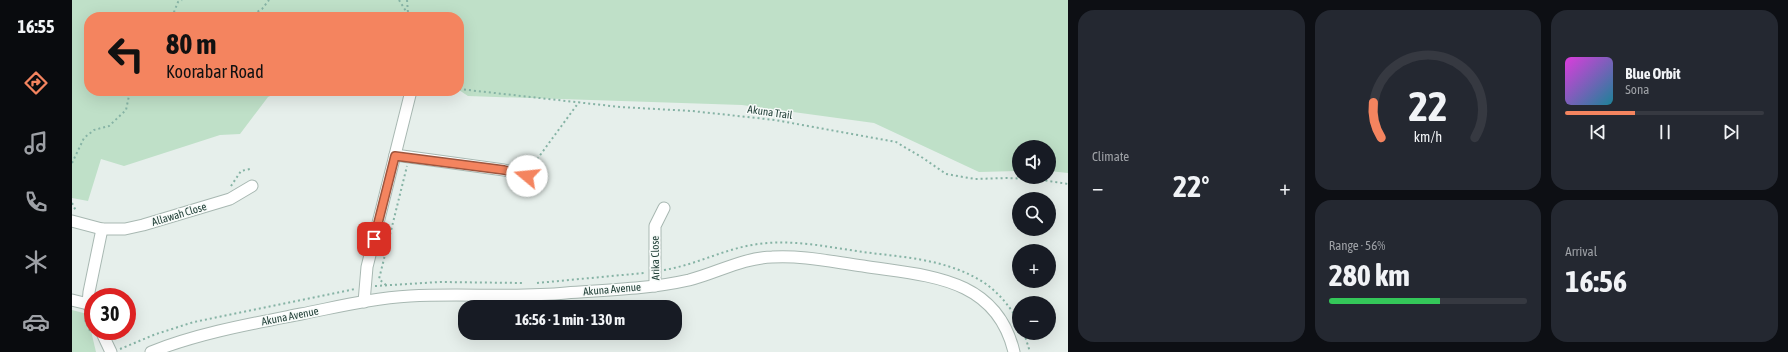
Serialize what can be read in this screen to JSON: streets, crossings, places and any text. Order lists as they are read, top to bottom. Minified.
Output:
{"streets":{"street":["Allawah Close","Arika Close","Akuna Avenue"],"path":["Akuna Trail"]},"crossings":[["Arika Close","Akuna Avenue"]],"page":{"tabs":"16:55","tile":["Climate",["Range · 56%","280 km"],["Arrival","16:56"]],"turn":["80 m","Koorabar Road"],"song":["Blue Orbit","Sona"],"map_buttons":["+","−"],"heat":["−","22°","+"],"limit":"30","trip":"16:56 · 1 min · 130 m","gauge":["22","km/h"]}}
